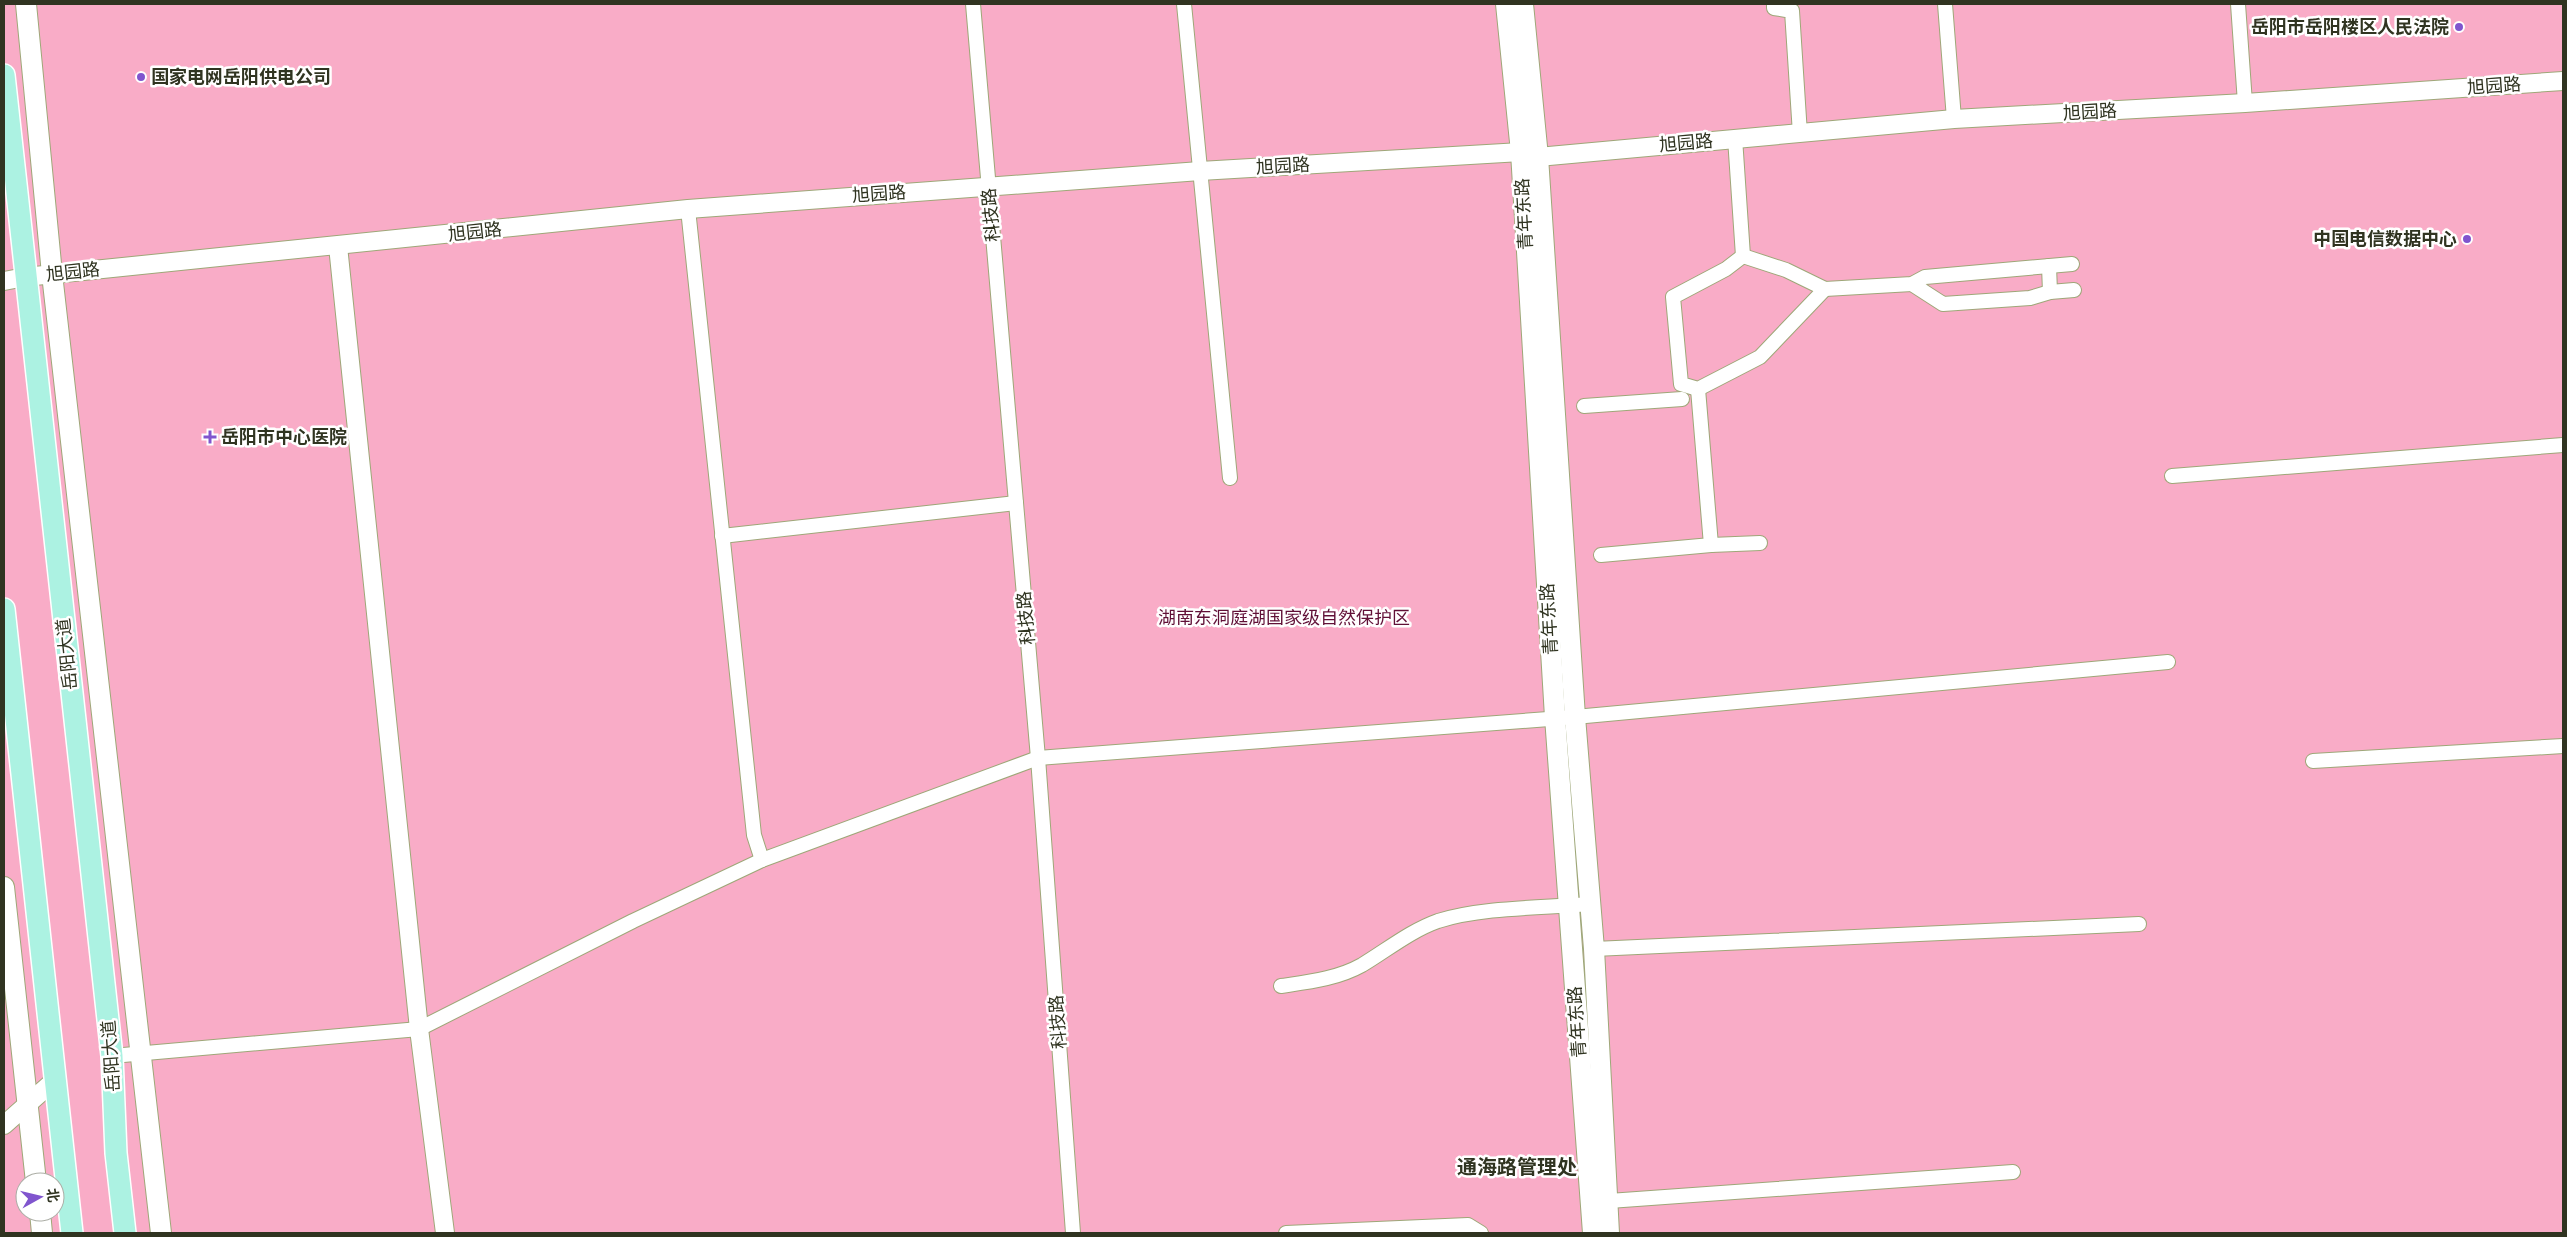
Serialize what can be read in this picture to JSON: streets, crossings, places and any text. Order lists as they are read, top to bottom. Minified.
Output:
{"streets":{"main road":["青年东路","岳阳大道"],"street":["旭园路","科技路"]},"crossings":[["旭园路","青年东路"],["旭园路","科技路"],["旭园路","岳阳大道"]],"districts":["通海路管理处"],"parks":["湖南东洞庭湖国家级自然保护区"],"places":{"other":["岳阳市岳阳楼区人民法院","国家电网岳阳供电公司","中国电信数据中心"],"health":["岳阳市中心医院"]},"north":"right"}
